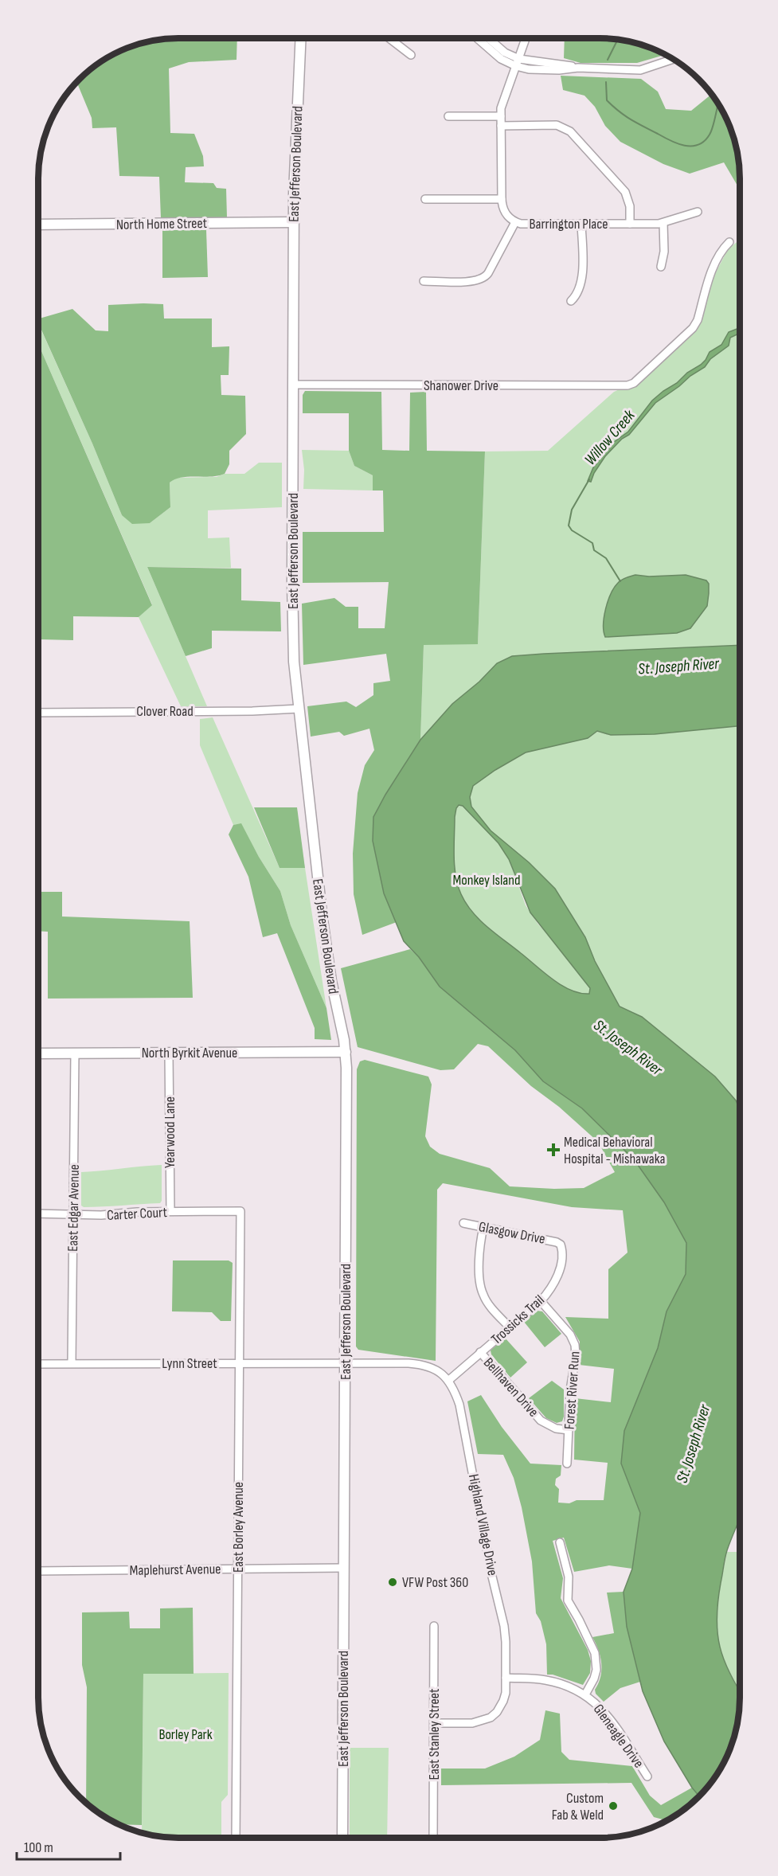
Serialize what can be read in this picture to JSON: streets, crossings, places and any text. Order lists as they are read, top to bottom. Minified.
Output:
{"streets":{"street":["East Jefferson Boulevard","North Home Street","Barrington Place","Shanower Drive","Clover Road","North Byrkit Avenue","Yearwood Lane","East Edgar Avenue","Carter Court","Glasgow Drive","Trossicks Trail","Lynn Street","Bellhaven Drive","Forest River Run","Highland Village Drive","East Borley Avenue","Maplehurst Avenue","East Stanley Street","Gleneagle Drive"]},"crossings":[["East Jefferson Boulevard","North Home Street"],["East Jefferson Boulevard","Shanower Drive"],["East Jefferson Boulevard","Clover Road"],["East Jefferson Boulevard","North Byrkit Avenue"],["East Jefferson Boulevard","Lynn Street"],["East Jefferson Boulevard","Maplehurst Avenue"],["North Byrkit Avenue","Yearwood Lane"],["North Byrkit Avenue","East Edgar Avenue"],["Yearwood Lane","Carter Court"],["East Edgar Avenue","Carter Court"],["East Edgar Avenue","Lynn Street"],["Carter Court","East Borley Avenue"],["Glasgow Drive","Trossicks Trail"],["Trossicks Trail","Bellhaven Drive"],["Trossicks Trail","Forest River Run"],["Trossicks Trail","Highland Village Drive"],["Lynn Street","East Borley Avenue"],["Bellhaven Drive","Forest River Run"],["Highland Village Drive","East Stanley Street"],["Highland Village Drive","Gleneagle Drive"],["East Borley Avenue","Maplehurst Avenue"]],"water":["Willow Creek","St. Joseph River"],"parks":["Monkey Island","Borley Park"],"places":{"health":["Medical Behavioral Hospital - Mishawaka"],"other":["VFW Post 360","Custom Fab & Weld"]},"scale_bar":"100 m"}
